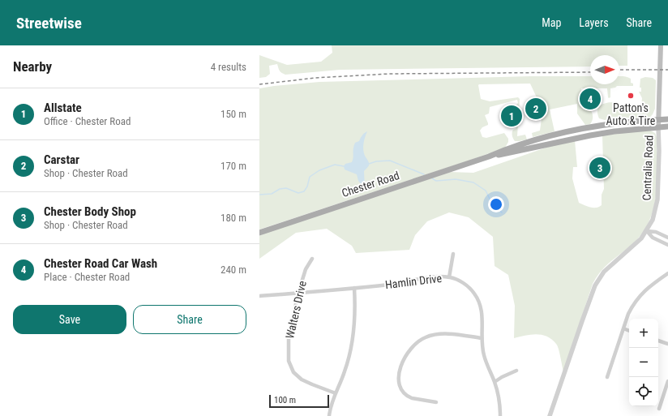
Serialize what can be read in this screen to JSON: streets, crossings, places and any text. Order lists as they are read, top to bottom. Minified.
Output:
{"streets":{"main road":["Centralia Road","Chester Road"],"street":["Hamlin Drive","Walters Drive"]},"crossings":[["Centralia Road","Chester Road"],["Hamlin Drive","Walters Drive"]],"places":["Patton's Auto & Tire"],"scale_bar":"100 m","north":"right","page":{"header":"Streetwise","nav":["Map","Layers","Share"],"heading":["Nearby","4 results"],"pins":["4","2","1","3"],"list":[{"mark":"1","name":"Allstate","note":"Office · Chester Road","value":"150 m"},{"mark":"2","name":"Carstar","note":"Shop · Chester Road","value":"170 m"},{"mark":"3","name":"Chester Body Shop","note":"Shop · Chester Road","value":"180 m"},{"mark":"4","name":"Chester Road Car Wash","note":"Place · Chester Road","value":"240 m"}],"buttons":["Save","Share"],"map_buttons":["+","−"],"scale":"100 m"}}
